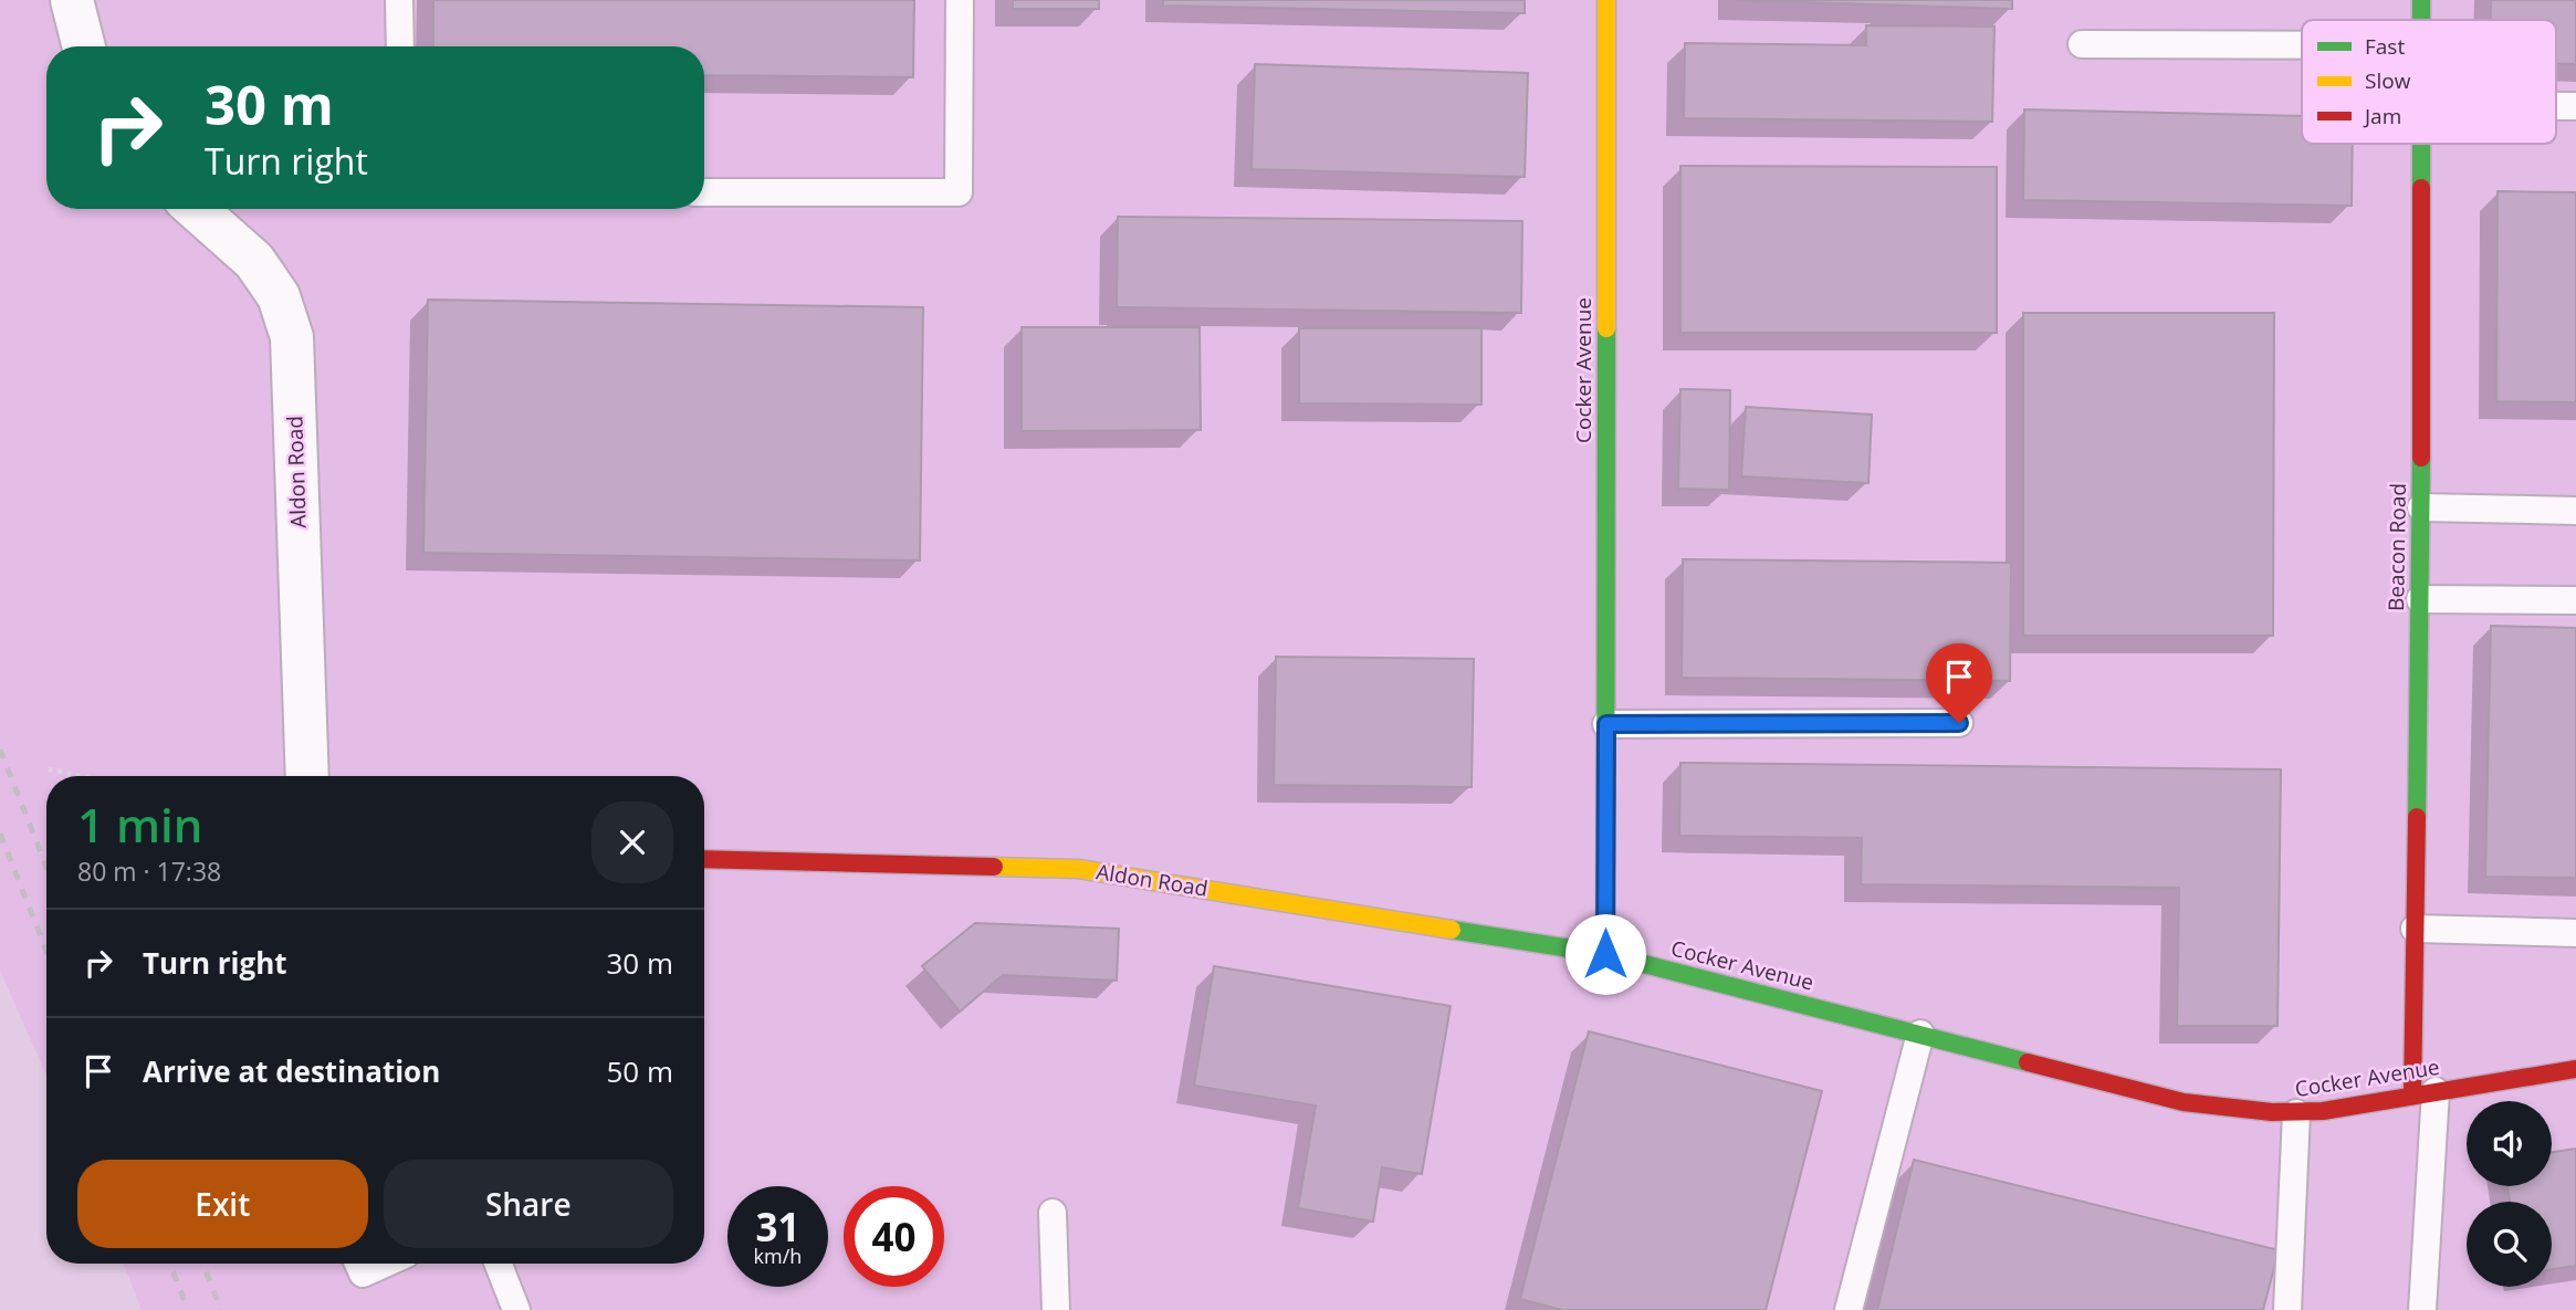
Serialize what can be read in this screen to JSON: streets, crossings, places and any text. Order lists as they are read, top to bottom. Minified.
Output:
{"streets":{"street":["Cocker Avenue","Aldon Road","Beacon Road"]},"crossings":[["Cocker Avenue","Aldon Road"],["Cocker Avenue","Beacon Road"]],"legend":["Fast","Slow","Jam"],"page":{"turn":["30 m","Turn right"],"heading":["1 min","80 m · 17:38"],"list":[{"name":"Turn right","value":"30 m"},{"name":"Arrive at destination","value":"50 m"}],"buttons":["Exit","Share"],"speed":"31 km/h","limit":"40"}}
